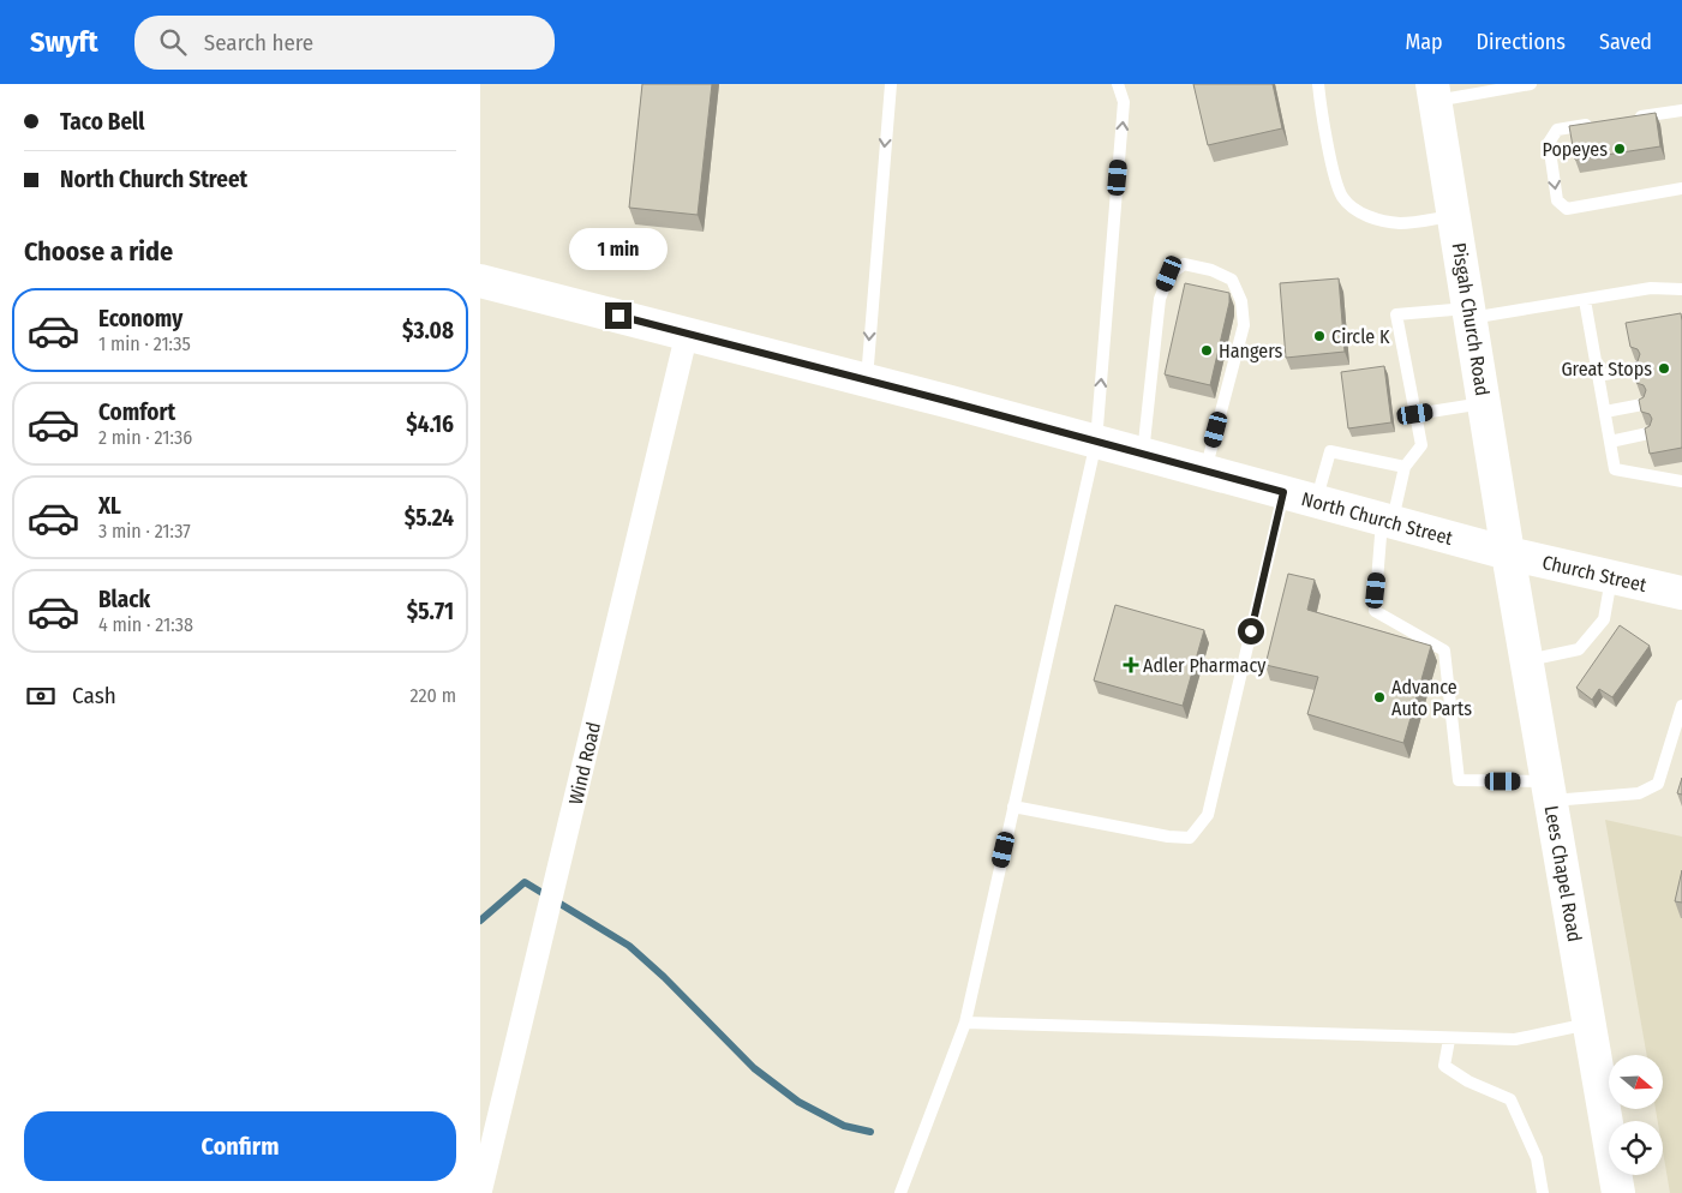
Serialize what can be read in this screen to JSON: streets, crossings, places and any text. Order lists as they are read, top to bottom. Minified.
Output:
{"streets":{"main road":["Pisgah Church Road","North Church Street","Church Street","Lees Chapel Road"],"street":["Wind Road"]},"crossings":[["Pisgah Church Road","North Church Street"],["Pisgah Church Road","Church Street"],["Pisgah Church Road","Lees Chapel Road"],["North Church Street","Church Street"],["North Church Street","Wind Road"],["North Church Street","Lees Chapel Road"],["Church Street","Lees Chapel Road"]],"places":{"other":["Popeyes","Circle K","Hangers","Great Stops","Advance Auto Parts"],"health":["Adler Pharmacy"]},"north":"right","page":{"header":"Swyft","search":"Search here","nav":["Map","Directions","Saved"],"banner":["Taco Bell","North Church Street"],"heading":"Choose a ride","bubble":"1 min","list":[{"name":"Economy","note":"1 min · 21:35","value":"$3.08"},{"name":"Comfort","note":"2 min · 21:36","value":"$4.16"},{"name":"XL","note":"3 min · 21:37","value":"$5.24"},{"name":"Black","note":"4 min · 21:38","value":"$5.71"}],"pay":["Cash","220 m"],"buttons":"Confirm"}}
